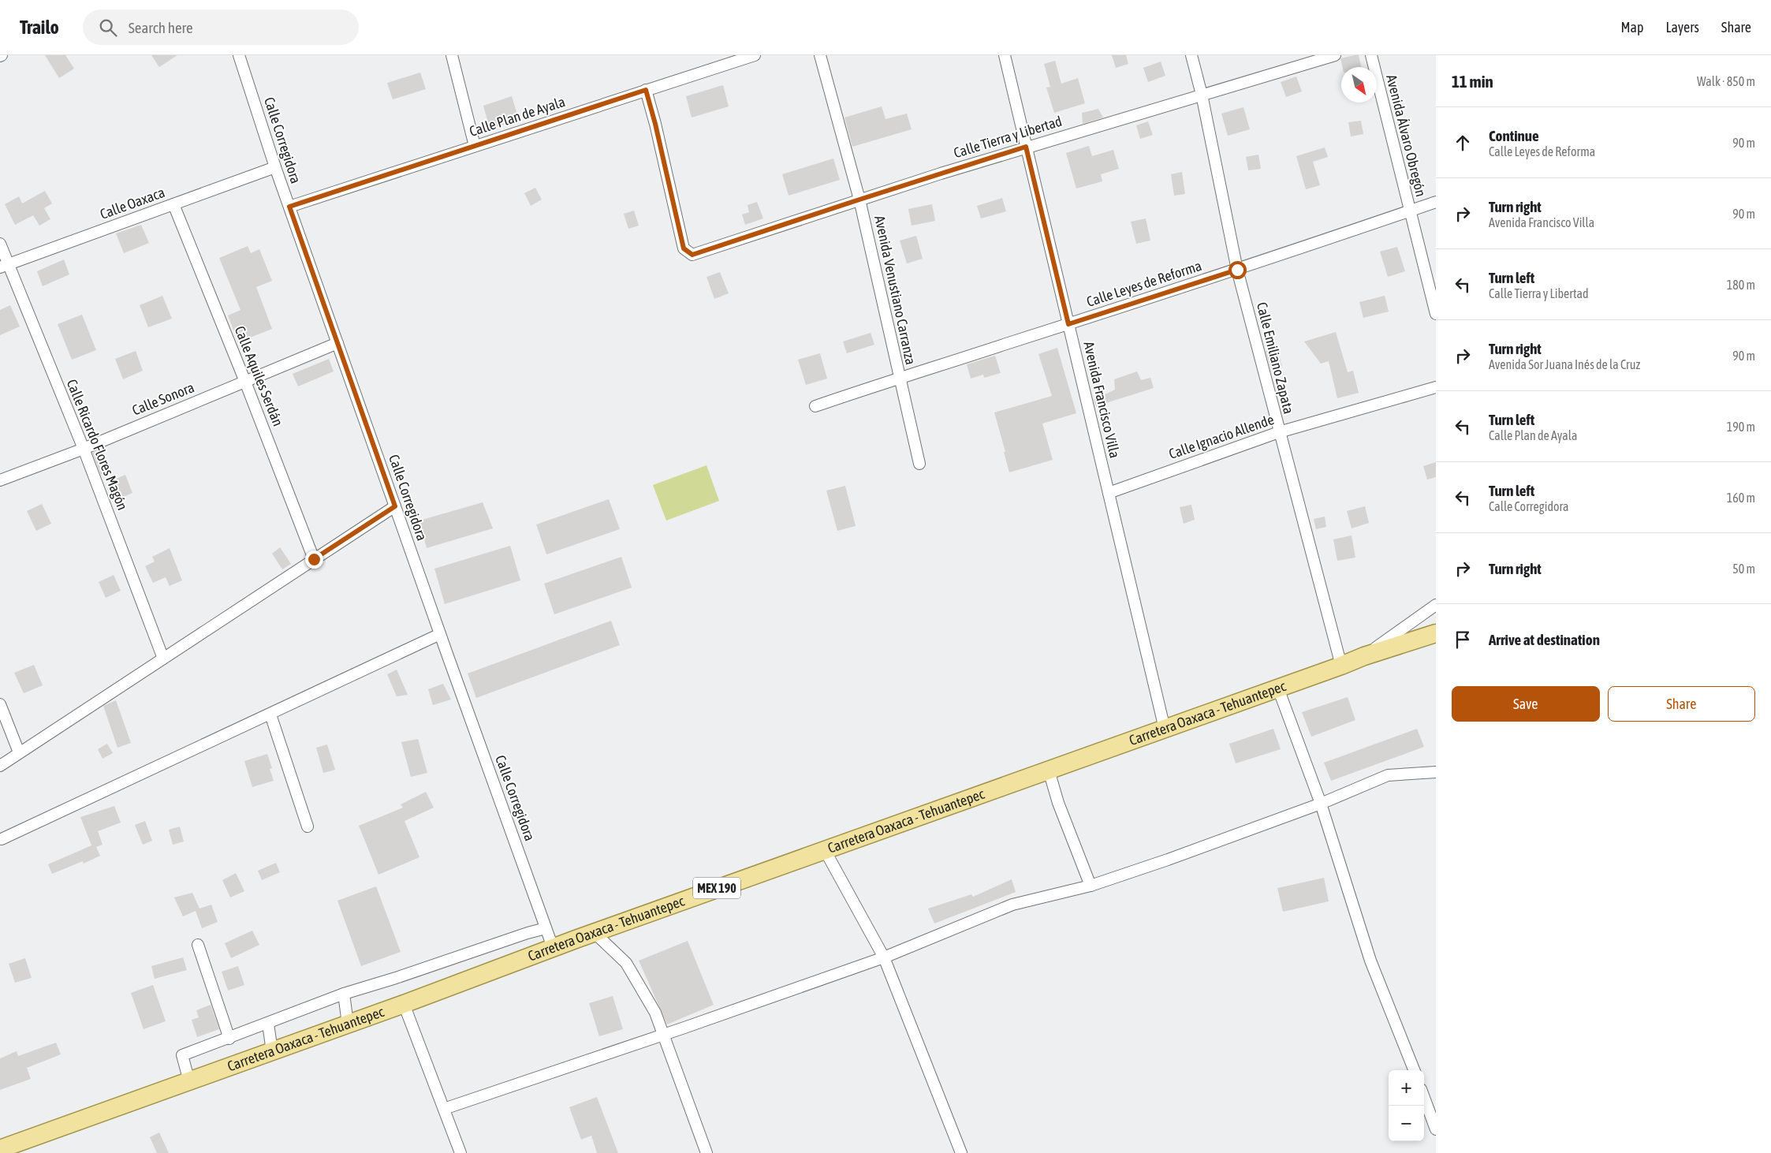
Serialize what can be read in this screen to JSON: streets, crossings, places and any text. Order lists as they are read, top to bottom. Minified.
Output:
{"streets":{"main road":["Carretera Oaxaca - Tehuantepec","MEX 190"],"street":["Calle Plan de Ayala","Avenida Álvaro Obregón","Calle Tierra y Libertad","Calle Corregidora","Calle Oaxaca","Calle Leyes de Reforma","Avenida Venustiano Carranza","Calle Emiliano Zapata","Calle Aquiles Serdán","Calle Sonora","Avenida Francisco Villa","Calle Ignacio Allende","Calle Ricardo Flores Magón"]},"crossings":[["Calle Plan de Ayala","Calle Tierra y Libertad"],["Calle Plan de Ayala","Calle Corregidora"],["Avenida Álvaro Obregón","Calle Leyes de Reforma"],["Calle Tierra y Libertad","Avenida Venustiano Carranza"],["Calle Tierra y Libertad","Calle Emiliano Zapata"],["Calle Tierra y Libertad","Avenida Francisco Villa"],["Calle Corregidora","Calle Oaxaca"],["Calle Corregidora","Calle Sonora"],["Calle Corregidora","Carretera Oaxaca - Tehuantepec"],["Calle Oaxaca","Calle Aquiles Serdán"],["Calle Oaxaca","Calle Ricardo Flores Magón"],["Calle Leyes de Reforma","Avenida Venustiano Carranza"],["Calle Leyes de Reforma","Calle Emiliano Zapata"],["Calle Leyes de Reforma","Avenida Francisco Villa"],["Calle Emiliano Zapata","Calle Ignacio Allende"],["Calle Emiliano Zapata","Carretera Oaxaca - Tehuantepec"],["Calle Aquiles Serdán","Calle Sonora"],["Calle Sonora","Calle Ricardo Flores Magón"],["Avenida Francisco Villa","Calle Ignacio Allende"],["Avenida Francisco Villa","Carretera Oaxaca - Tehuantepec"]],"north":"bottom right","page":{"header":"Trailo","search":"Search here","nav":["Map","Layers","Share"],"heading":["11 min","Walk · 850 m"],"list":[["Continue","Calle Leyes de Reforma","90 m"],["Turn right","Avenida Francisco Villa","90 m"],["Turn left","Calle Tierra y Libertad","180 m"],["Turn right","Avenida Sor Juana Inés de la Cruz","90 m"],["Turn left","Calle Plan de Ayala","190 m"],["Turn left","Calle Corregidora","160 m"],["Turn right","50 m"],"Arrive at destination"],"buttons":["Save","Share"],"map_buttons":["+","−"]}}
